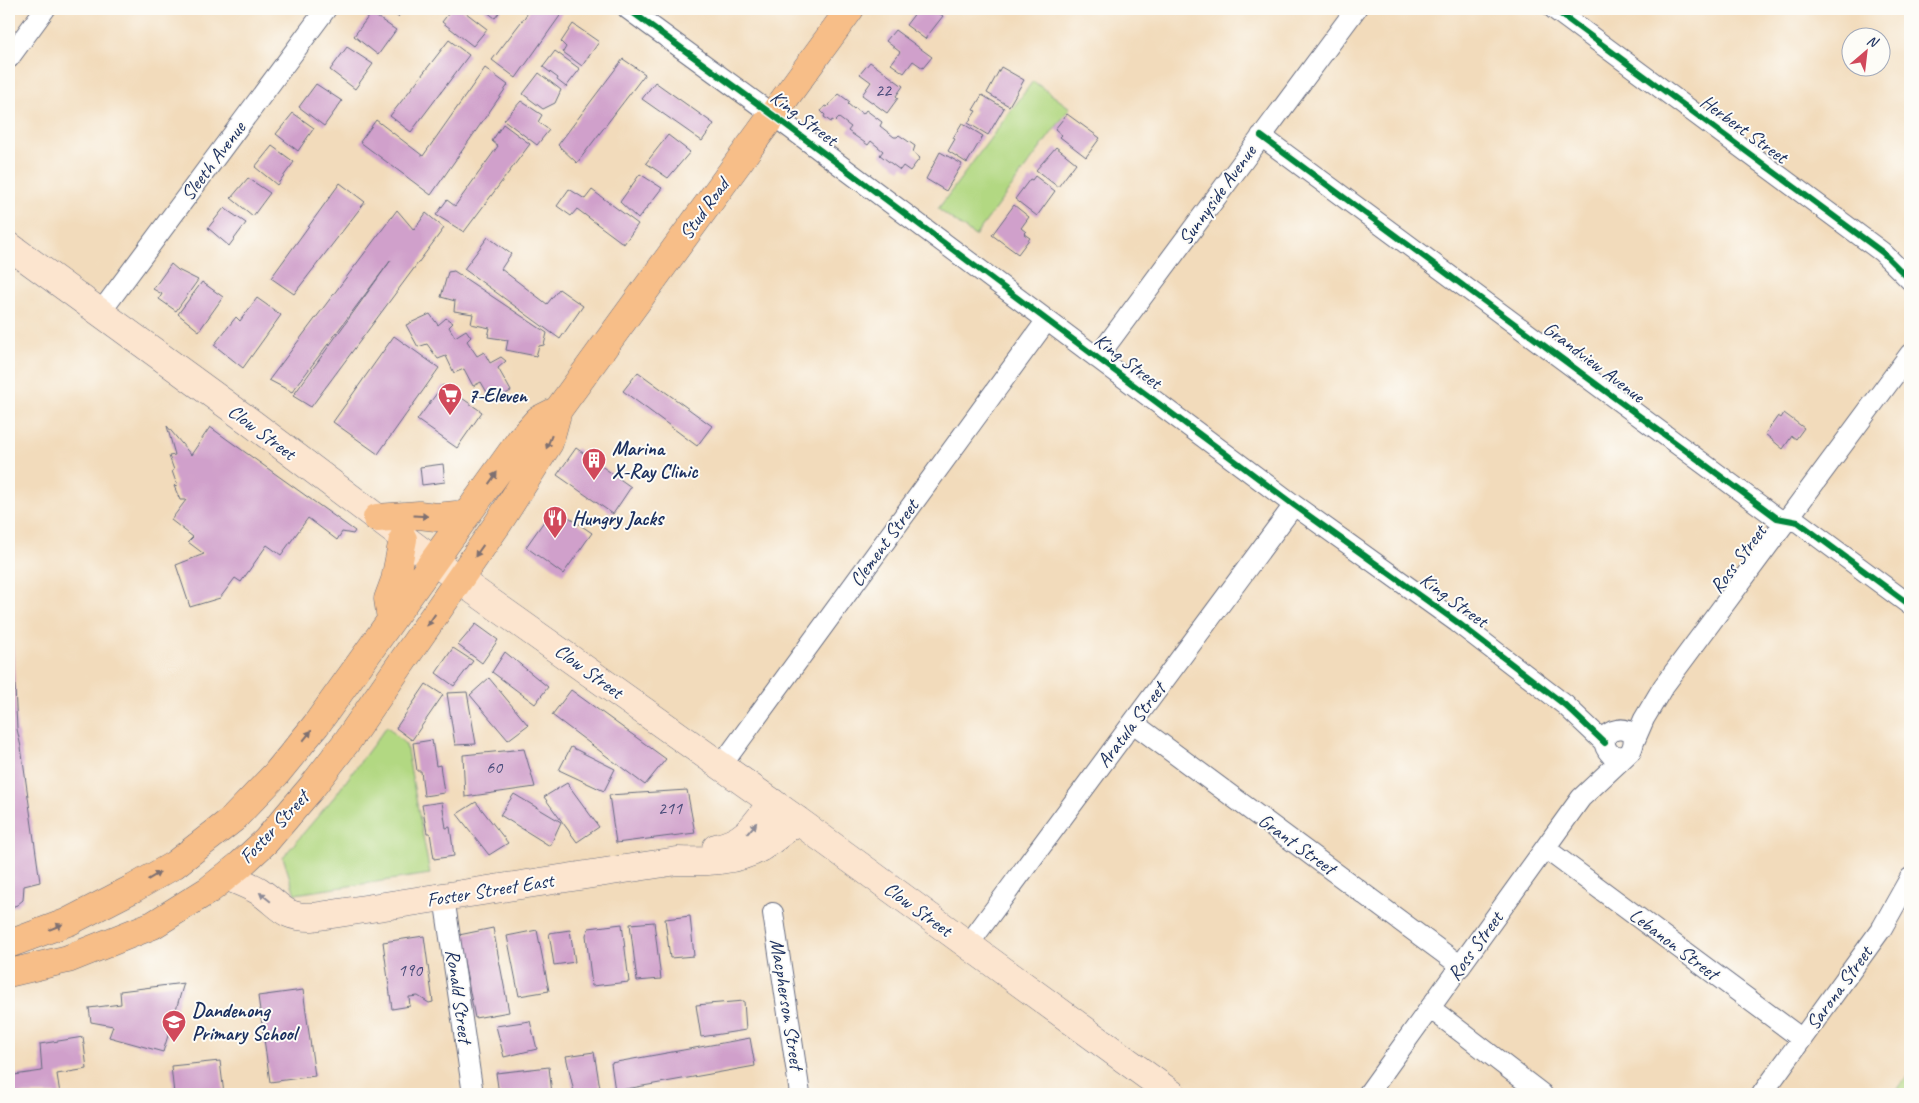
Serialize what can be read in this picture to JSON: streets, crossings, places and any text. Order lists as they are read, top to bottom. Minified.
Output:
{"streets":{"highway":["Stud Road","Foster Street"],"main road":["Clow Street","Foster Street East"],"street":["King Street","Herbert Street","Sleeth Avenue","Sunnyside Avenue","Grandview Avenue","Clement Street","Ross Street","Aratula Street","Grant Street","Lebanon Street","Sarona Street","Ronald Street","Macpherson Street"]},"crossings":[["King Street","Sunnyside Avenue"],["King Street","Stud Road"],["King Street","Clement Street"],["King Street","Ross Street"],["King Street","Aratula Street"],["Sleeth Avenue","Clow Street"],["Sunnyside Avenue","Grandview Avenue"],["Stud Road","Clow Street"],["Stud Road","Foster Street"],["Grandview Avenue","Ross Street"],["Clow Street","Clement Street"],["Clow Street","Aratula Street"],["Clow Street","Foster Street"],["Clow Street","Foster Street East"],["Ross Street","Grant Street"],["Ross Street","Lebanon Street"],["Aratula Street","Grant Street"],["Foster Street","Foster Street East"],["Foster Street East","Ronald Street"],["Lebanon Street","Sarona Street"]],"places":{"supermarket":["7-Eleven"],"building":["Marina X-Ray Clinic"],"restaurant":["Hungry Jacks"],"school or university":["Dandenong Primary School"]},"house_numbers":["22","60","211","190"],"north":"top right"}
